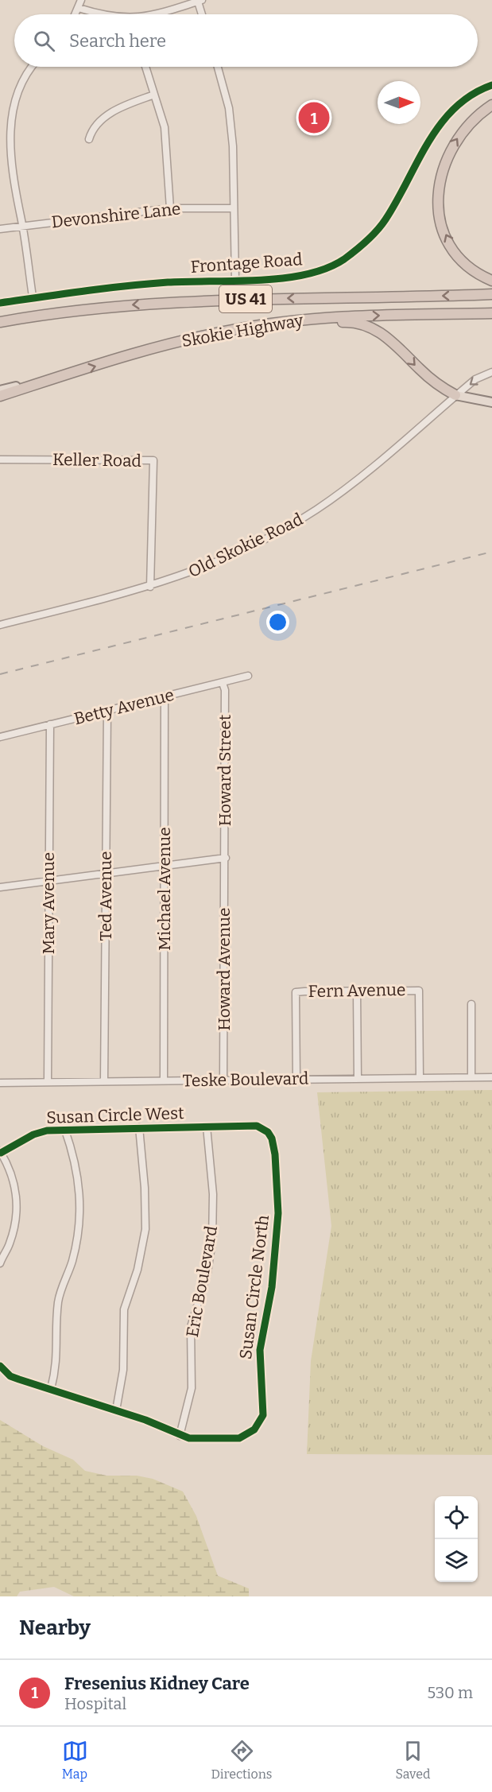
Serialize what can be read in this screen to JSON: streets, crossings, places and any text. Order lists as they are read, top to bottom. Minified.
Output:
{"streets":{"highway":["US 41","Skokie Highway"],"street":["Devonshire Lane","Frontage Road","Keller Road","Old Skokie Road","Betty Avenue","Howard Street","Michael Avenue","Ted Avenue","Mary Avenue","Howard Avenue","Fern Avenue","Teske Boulevard","Susan Circle West","Eric Boulevard","Susan Circle North"]},"crossings":[["Keller Road","Old Skokie Road"],["Betty Avenue","Howard Street"],["Betty Avenue","Michael Avenue"],["Betty Avenue","Ted Avenue"],["Betty Avenue","Mary Avenue"],["Howard Street","Howard Avenue"],["Michael Avenue","Teske Boulevard"],["Ted Avenue","Teske Boulevard"],["Mary Avenue","Teske Boulevard"],["Howard Avenue","Teske Boulevard"],["Fern Avenue","Teske Boulevard"],["Susan Circle West","Eric Boulevard"],["Susan Circle West","Susan Circle North"],["Eric Boulevard","Susan Circle North"]],"north":"right","page":{"search":"Search here","pins":"1","heading":"Nearby","list":[{"mark":"1","name":"Fresenius Kidney Care","note":"Hospital","value":"530 m"}],"nav":["Map","Directions","Saved"]}}
